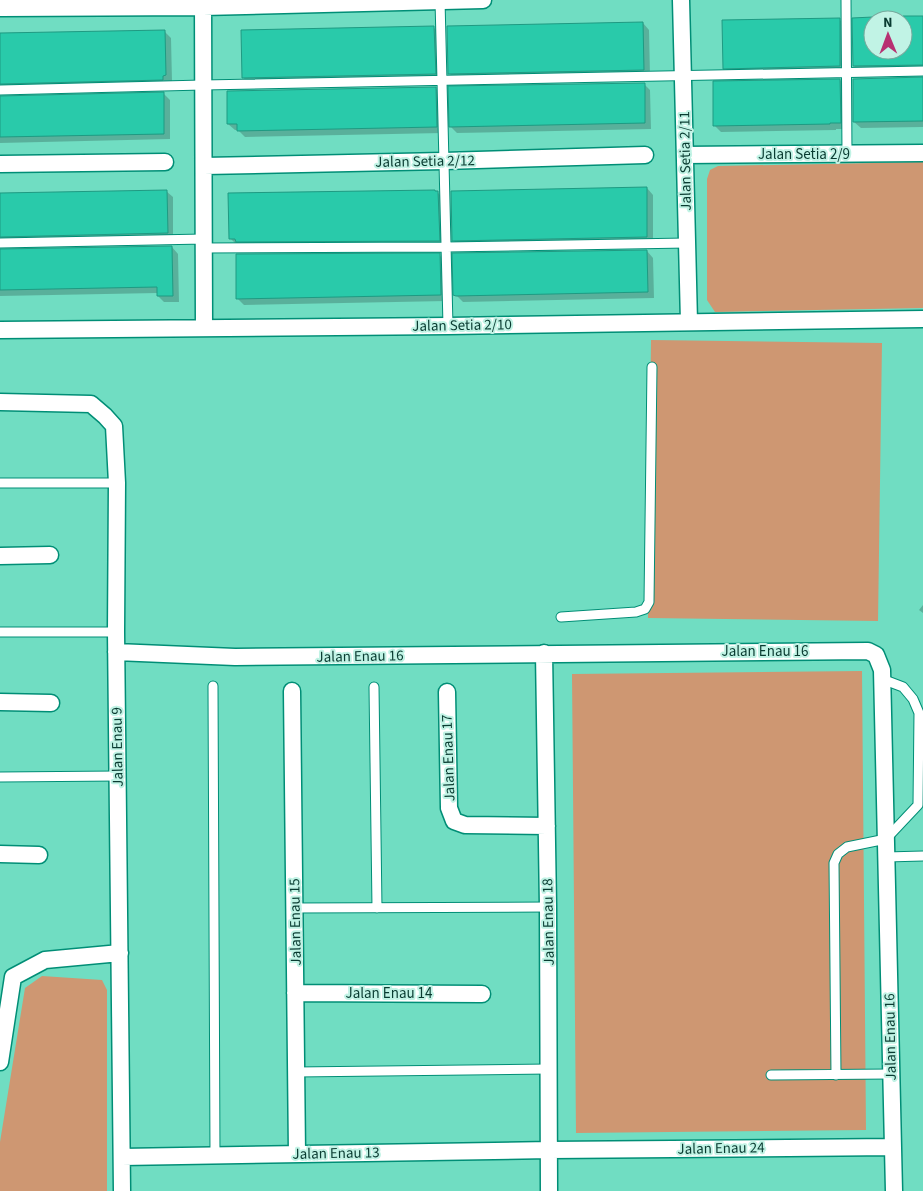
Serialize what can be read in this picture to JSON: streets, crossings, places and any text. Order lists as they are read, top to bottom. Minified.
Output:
{"streets":{"street":["Jalan Setia 2/9","Jalan Setia 2/12","Jalan Setia 2/11","Jalan Setia 2/10","Jalan Enau 16","Jalan Enau 9","Jalan Enau 17","Jalan Enau 15","Jalan Enau 18","Jalan Enau 14","Jalan Enau 24","Jalan Enau 13"]},"crossings":[["Jalan Setia 2/9","Jalan Setia 2/11"],["Jalan Setia 2/11","Jalan Setia 2/10"],["Jalan Enau 16","Jalan Enau 9"],["Jalan Enau 16","Jalan Enau 18"],["Jalan Enau 16","Jalan Enau 24"],["Jalan Enau 9","Jalan Enau 13"],["Jalan Enau 17","Jalan Enau 18"],["Jalan Enau 15","Jalan Enau 14"],["Jalan Enau 15","Jalan Enau 13"],["Jalan Enau 18","Jalan Enau 24"],["Jalan Enau 18","Jalan Enau 13"],["Jalan Enau 24","Jalan Enau 13"]],"north":"top"}
